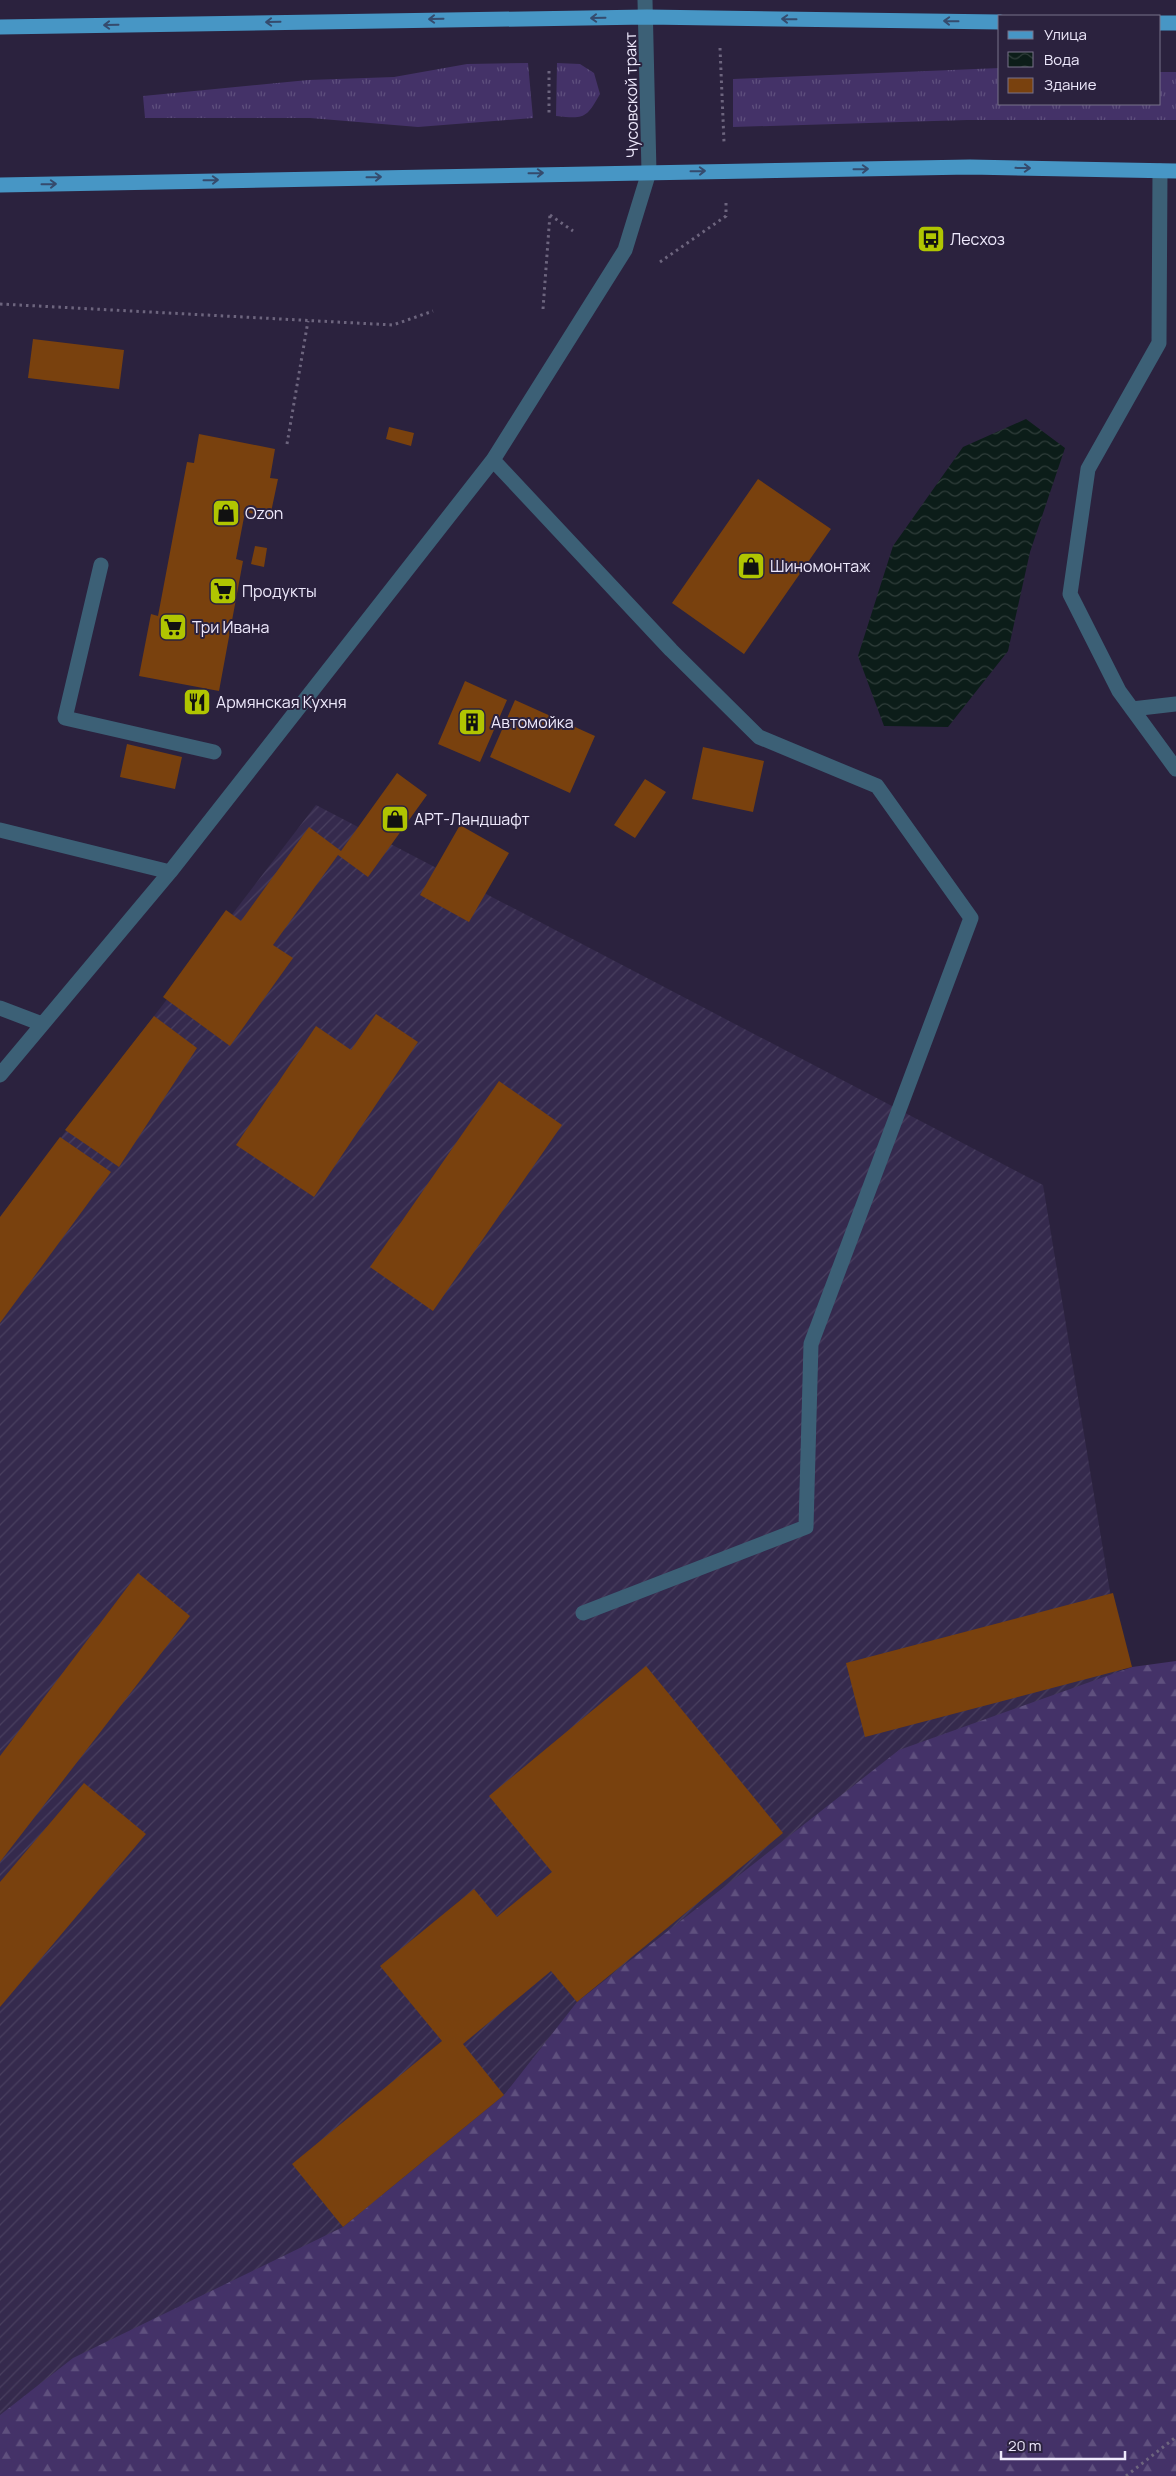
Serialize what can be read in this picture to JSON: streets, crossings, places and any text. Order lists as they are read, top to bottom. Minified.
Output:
{"streets":{"street":["Чусовской тракт"]},"places":{"bus stop":["Лесхоз"],"shop":["Ozon","Шиномонтаж","АРТ-Ландшафт"],"supermarket":["Продукты","Три Ивана"],"restaurant":["Армянская Кухня"],"building":["Автомойка"]},"legend":["Улица","Вода","Здание"],"scale_bar":"20 m"}
